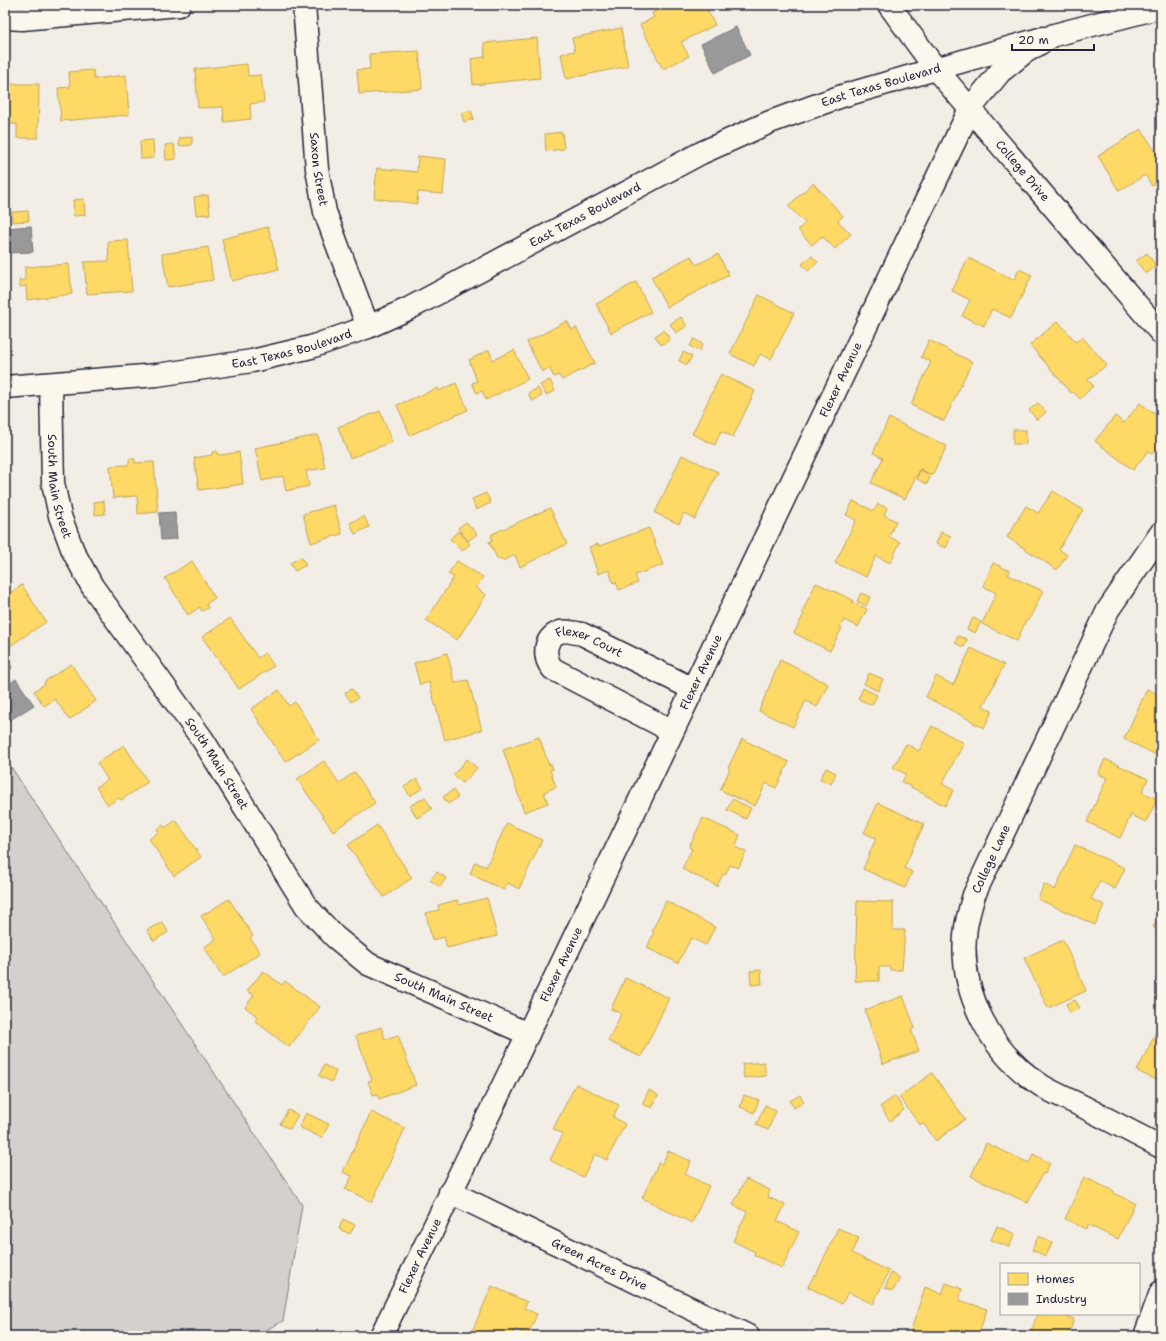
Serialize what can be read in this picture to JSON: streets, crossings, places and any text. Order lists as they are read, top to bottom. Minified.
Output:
{"streets":{"street":["East Texas Boulevard","Saxon Street","College Drive","Flexer Avenue","South Main Street","Flexer Court","College Lane","Green Acres Drive"]},"crossings":[["East Texas Boulevard","Saxon Street"],["East Texas Boulevard","College Drive"],["East Texas Boulevard","Flexer Avenue"],["East Texas Boulevard","South Main Street"],["College Drive","Flexer Avenue"],["Flexer Avenue","South Main Street"],["Flexer Avenue","Flexer Court"],["Flexer Avenue","Green Acres Drive"]],"legend":["Homes","Industry"],"scale_bar":"20 m"}
